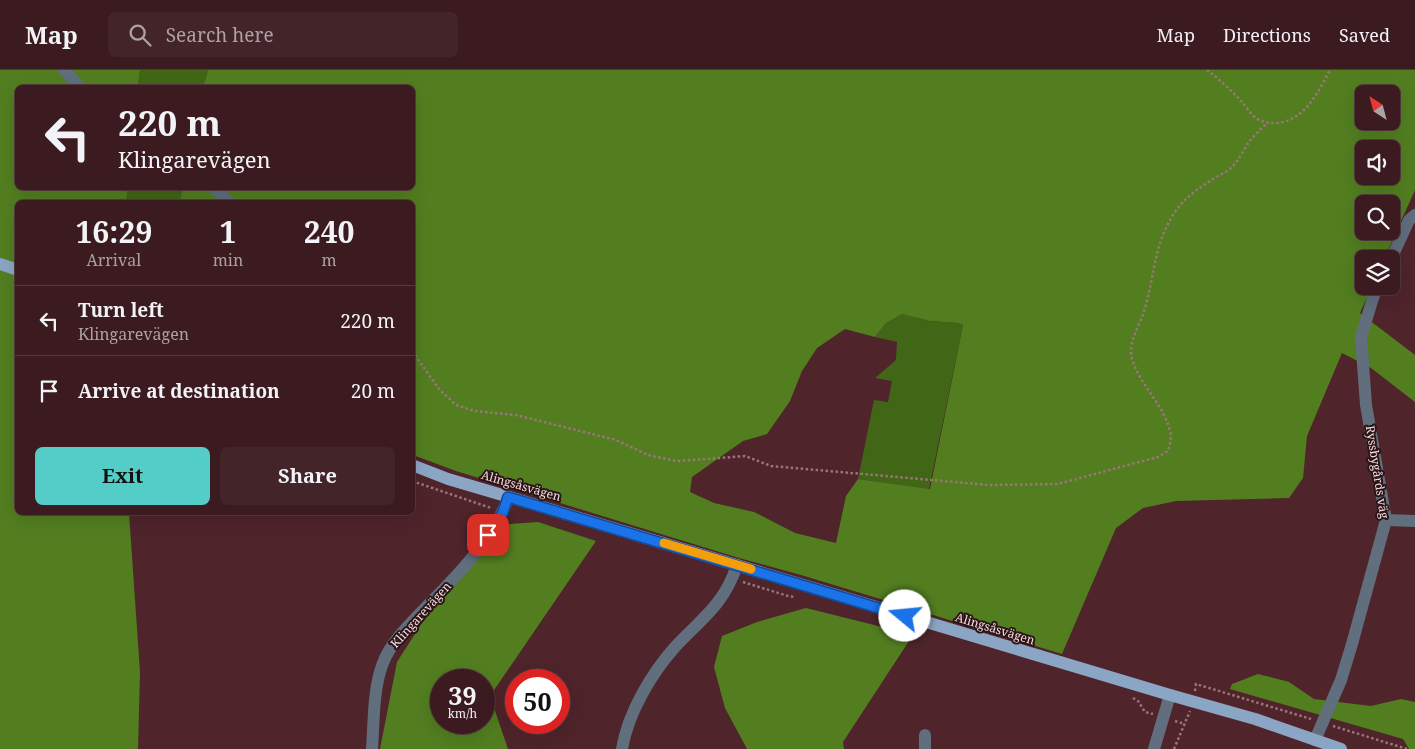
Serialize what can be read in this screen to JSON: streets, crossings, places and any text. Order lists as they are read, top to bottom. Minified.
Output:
{"streets":{"main road":["Alingsåsvägen"],"street":["Ryssbygårds väg","Klingarevägen"]},"crossings":[["Ryssbygårds väg","Alingsåsvägen"],["Alingsåsvägen","Klingarevägen"]],"north":"top left","page":{"header":"Map","search":"Search here","nav":["Map","Directions","Saved"],"turn":["220 m","Klingarevägen"],"eta":["16:29","Arrival","1","min","240","m"],"list":[{"name":"Turn left","note":"Klingarevägen","value":"220 m"},{"name":"Arrive at destination","value":"20 m"}],"buttons":["Exit","Share"],"speed":"39 km/h","limit":"50"}}
